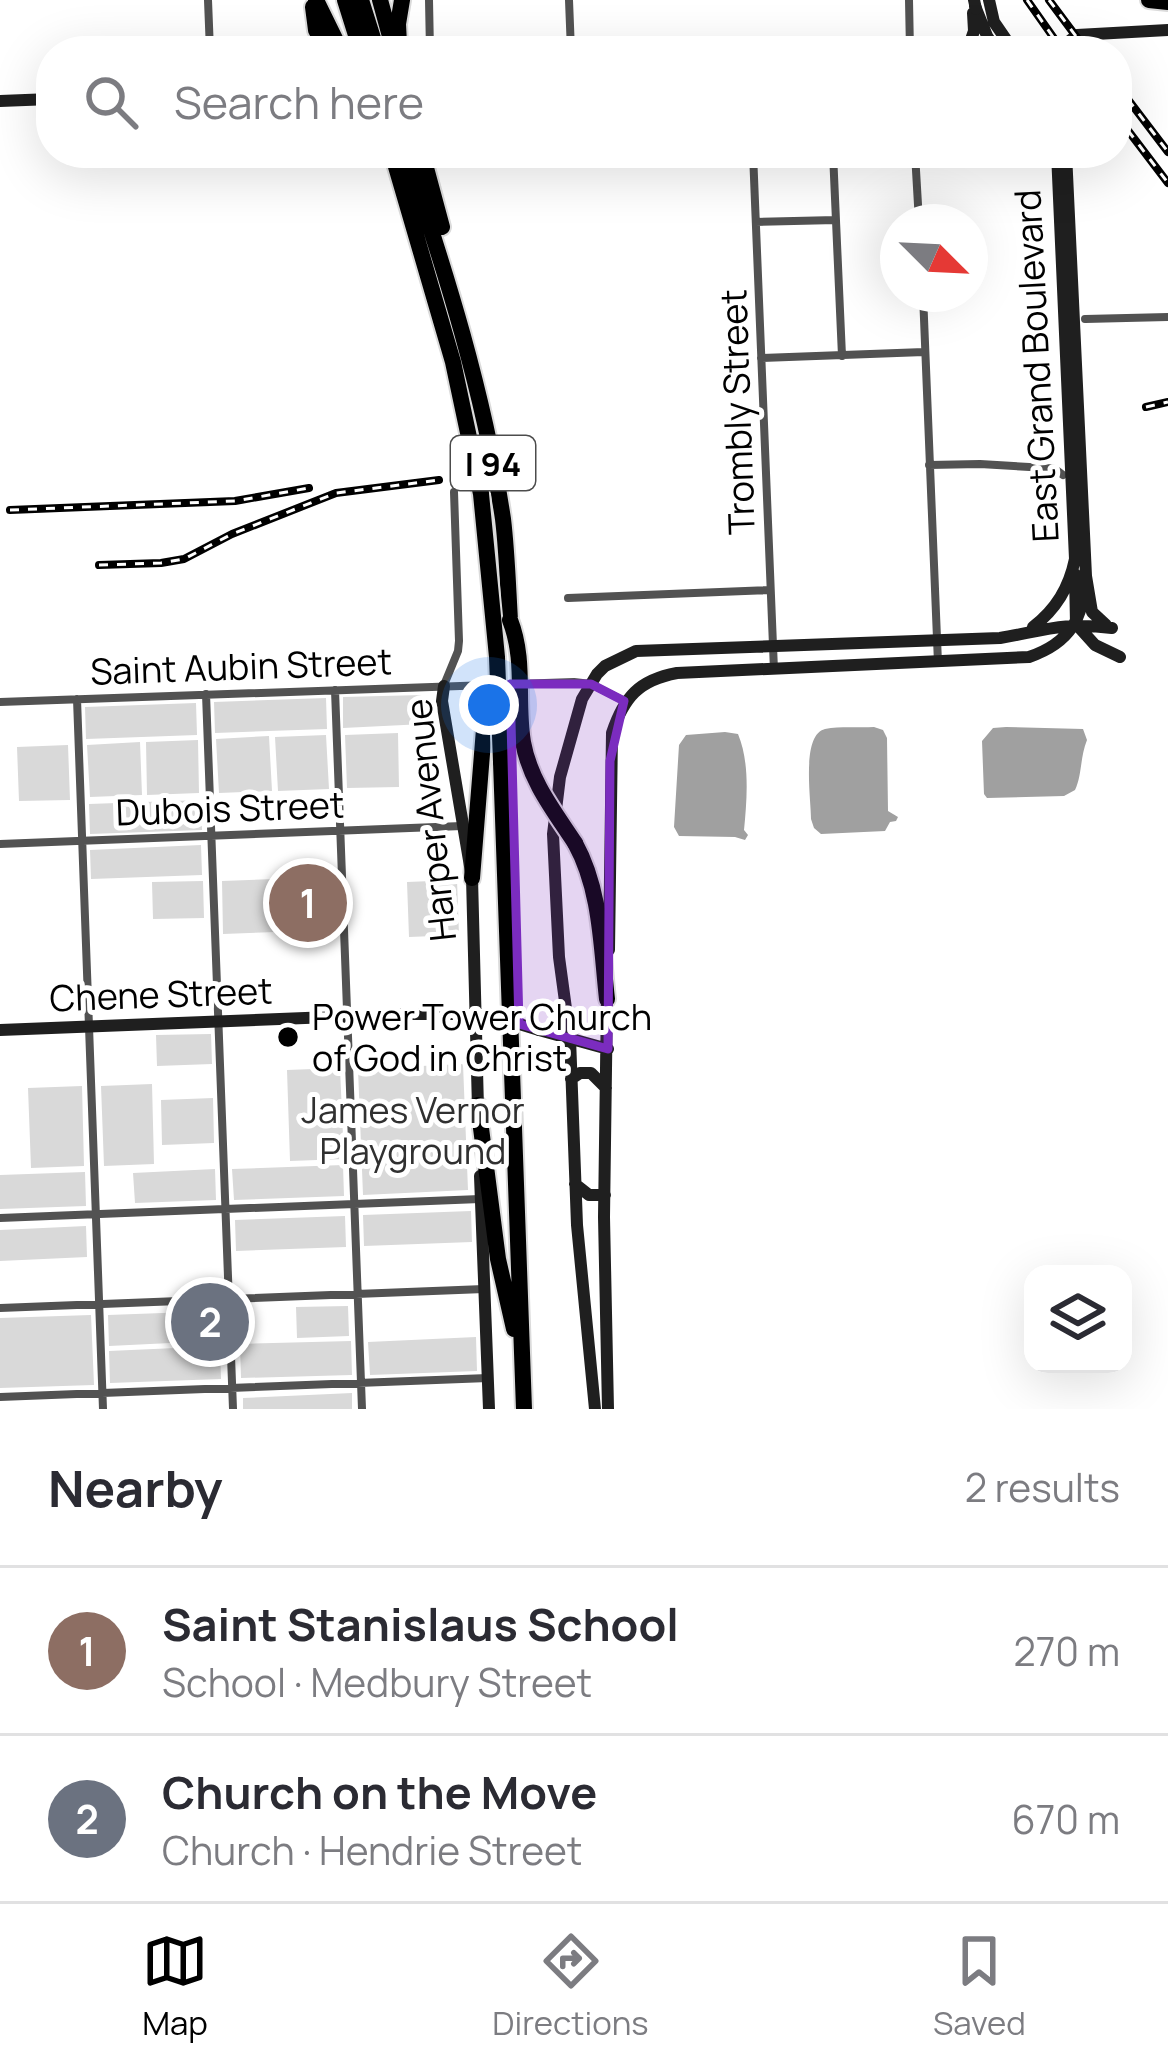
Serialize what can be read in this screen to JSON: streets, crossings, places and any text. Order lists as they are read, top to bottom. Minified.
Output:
{"streets":{"highway":["I 94"],"main road":["East Grand Boulevard","Harper Avenue","Chene Street"],"street":["Trombly Street","Saint Aubin Street","Dubois Street"]},"crossings":[["Saint Aubin Street","Harper Avenue"],["Dubois Street","Harper Avenue"],["Harper Avenue","Chene Street"]],"parks":["James Vernor Playground"],"places":["Power Tower Church of God in Christ"],"north":"bottom right","page":{"search":"Search here","pins":["1","2"],"heading":["Nearby","2 results"],"list":[{"mark":"1","name":"Saint Stanislaus School","note":"School · Medbury Street","value":"270 m"},{"mark":"2","name":"Church on the Move","note":"Church · Hendrie Street","value":"670 m"}],"nav":["Map","Directions","Saved"]}}
